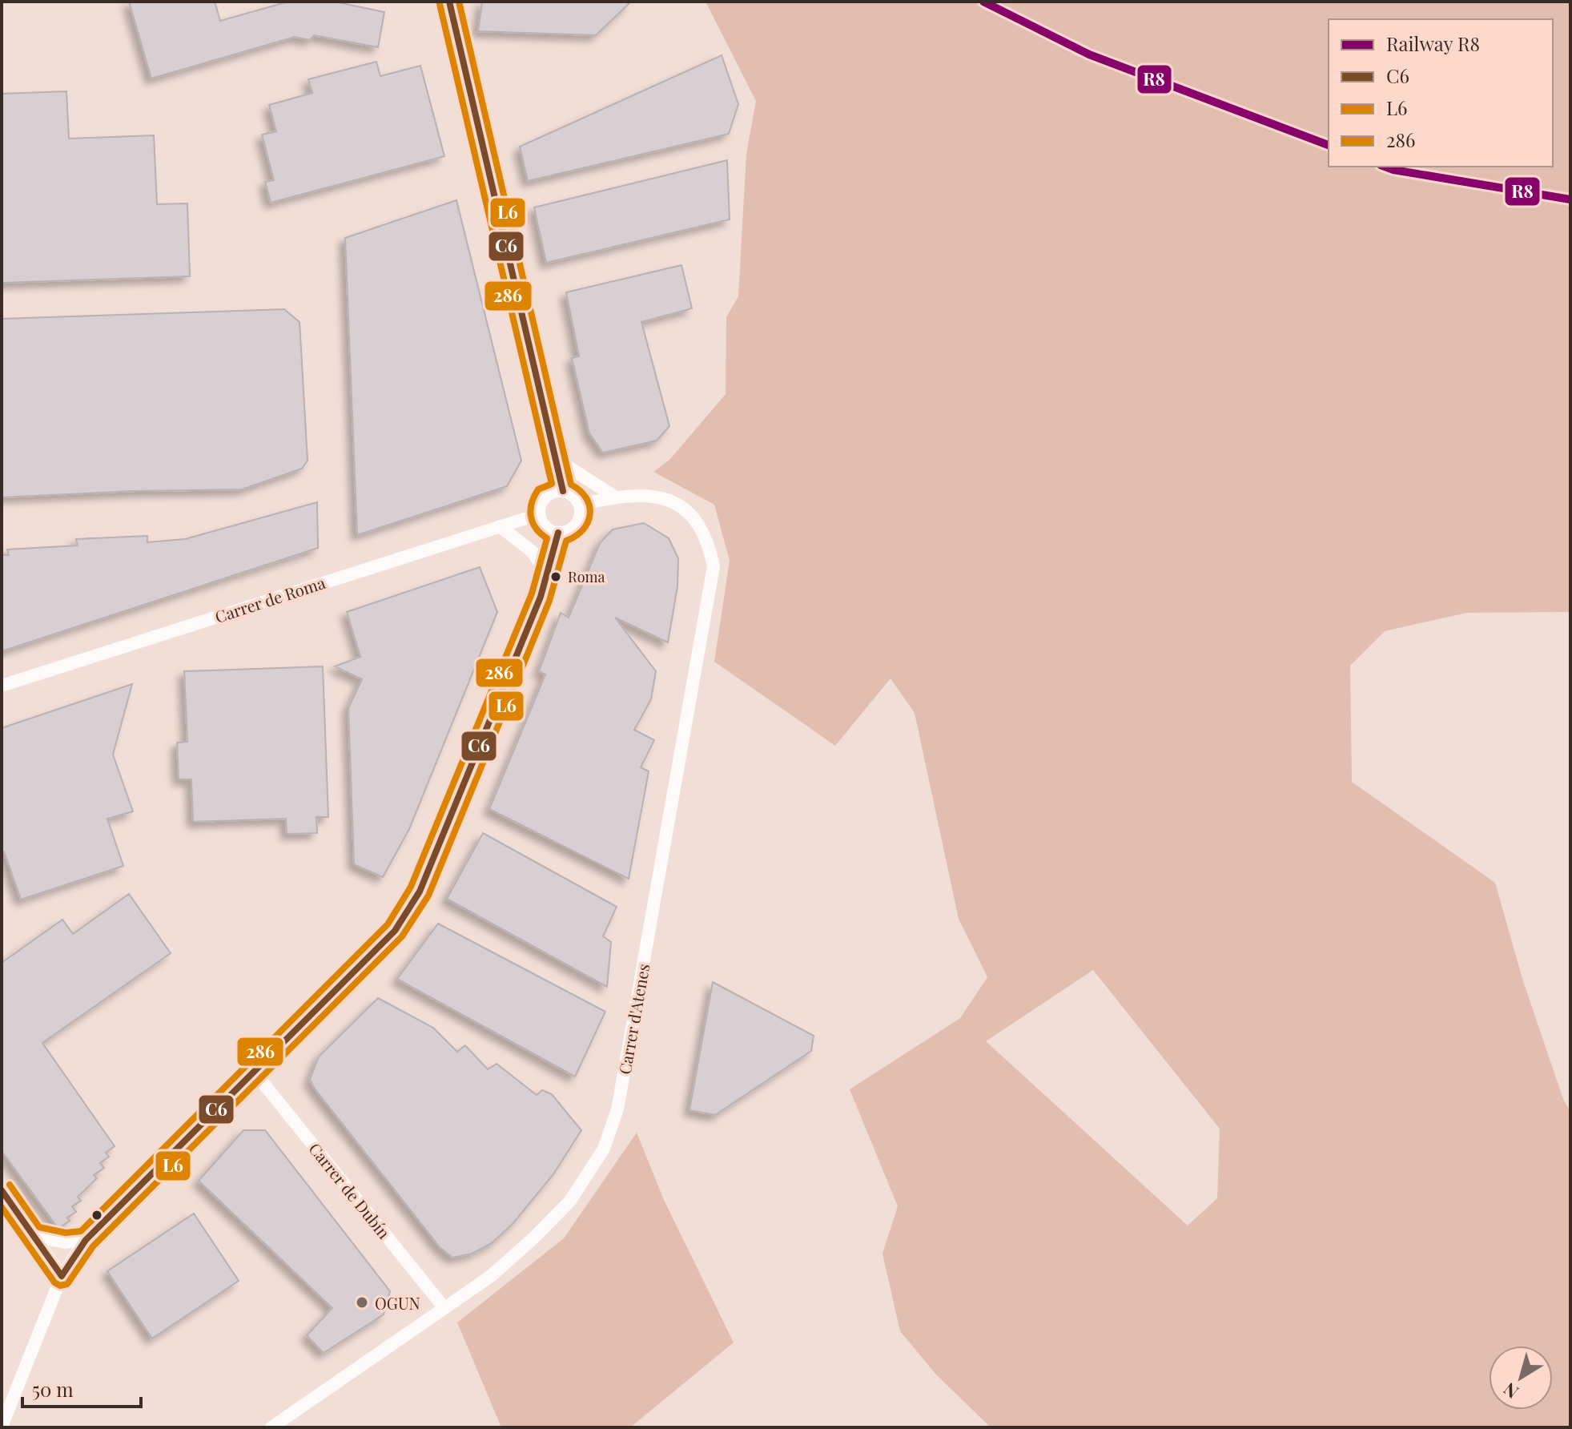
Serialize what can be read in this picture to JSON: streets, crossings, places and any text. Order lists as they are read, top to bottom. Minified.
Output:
{"streets":{"street":["Carrer de Roma","Carrer d'Atenes","Carrer de Dubín"]},"crossings":[["Carrer d'Atenes","Carrer de Dubín"]],"places":["Roma","OGUN"],"lines":["rail line R8","transit line C6","transit line L6","transit line 286"],"legend":["Railway R8","C6","L6","286"],"scale_bar":"50 m","north":"bottom left"}
